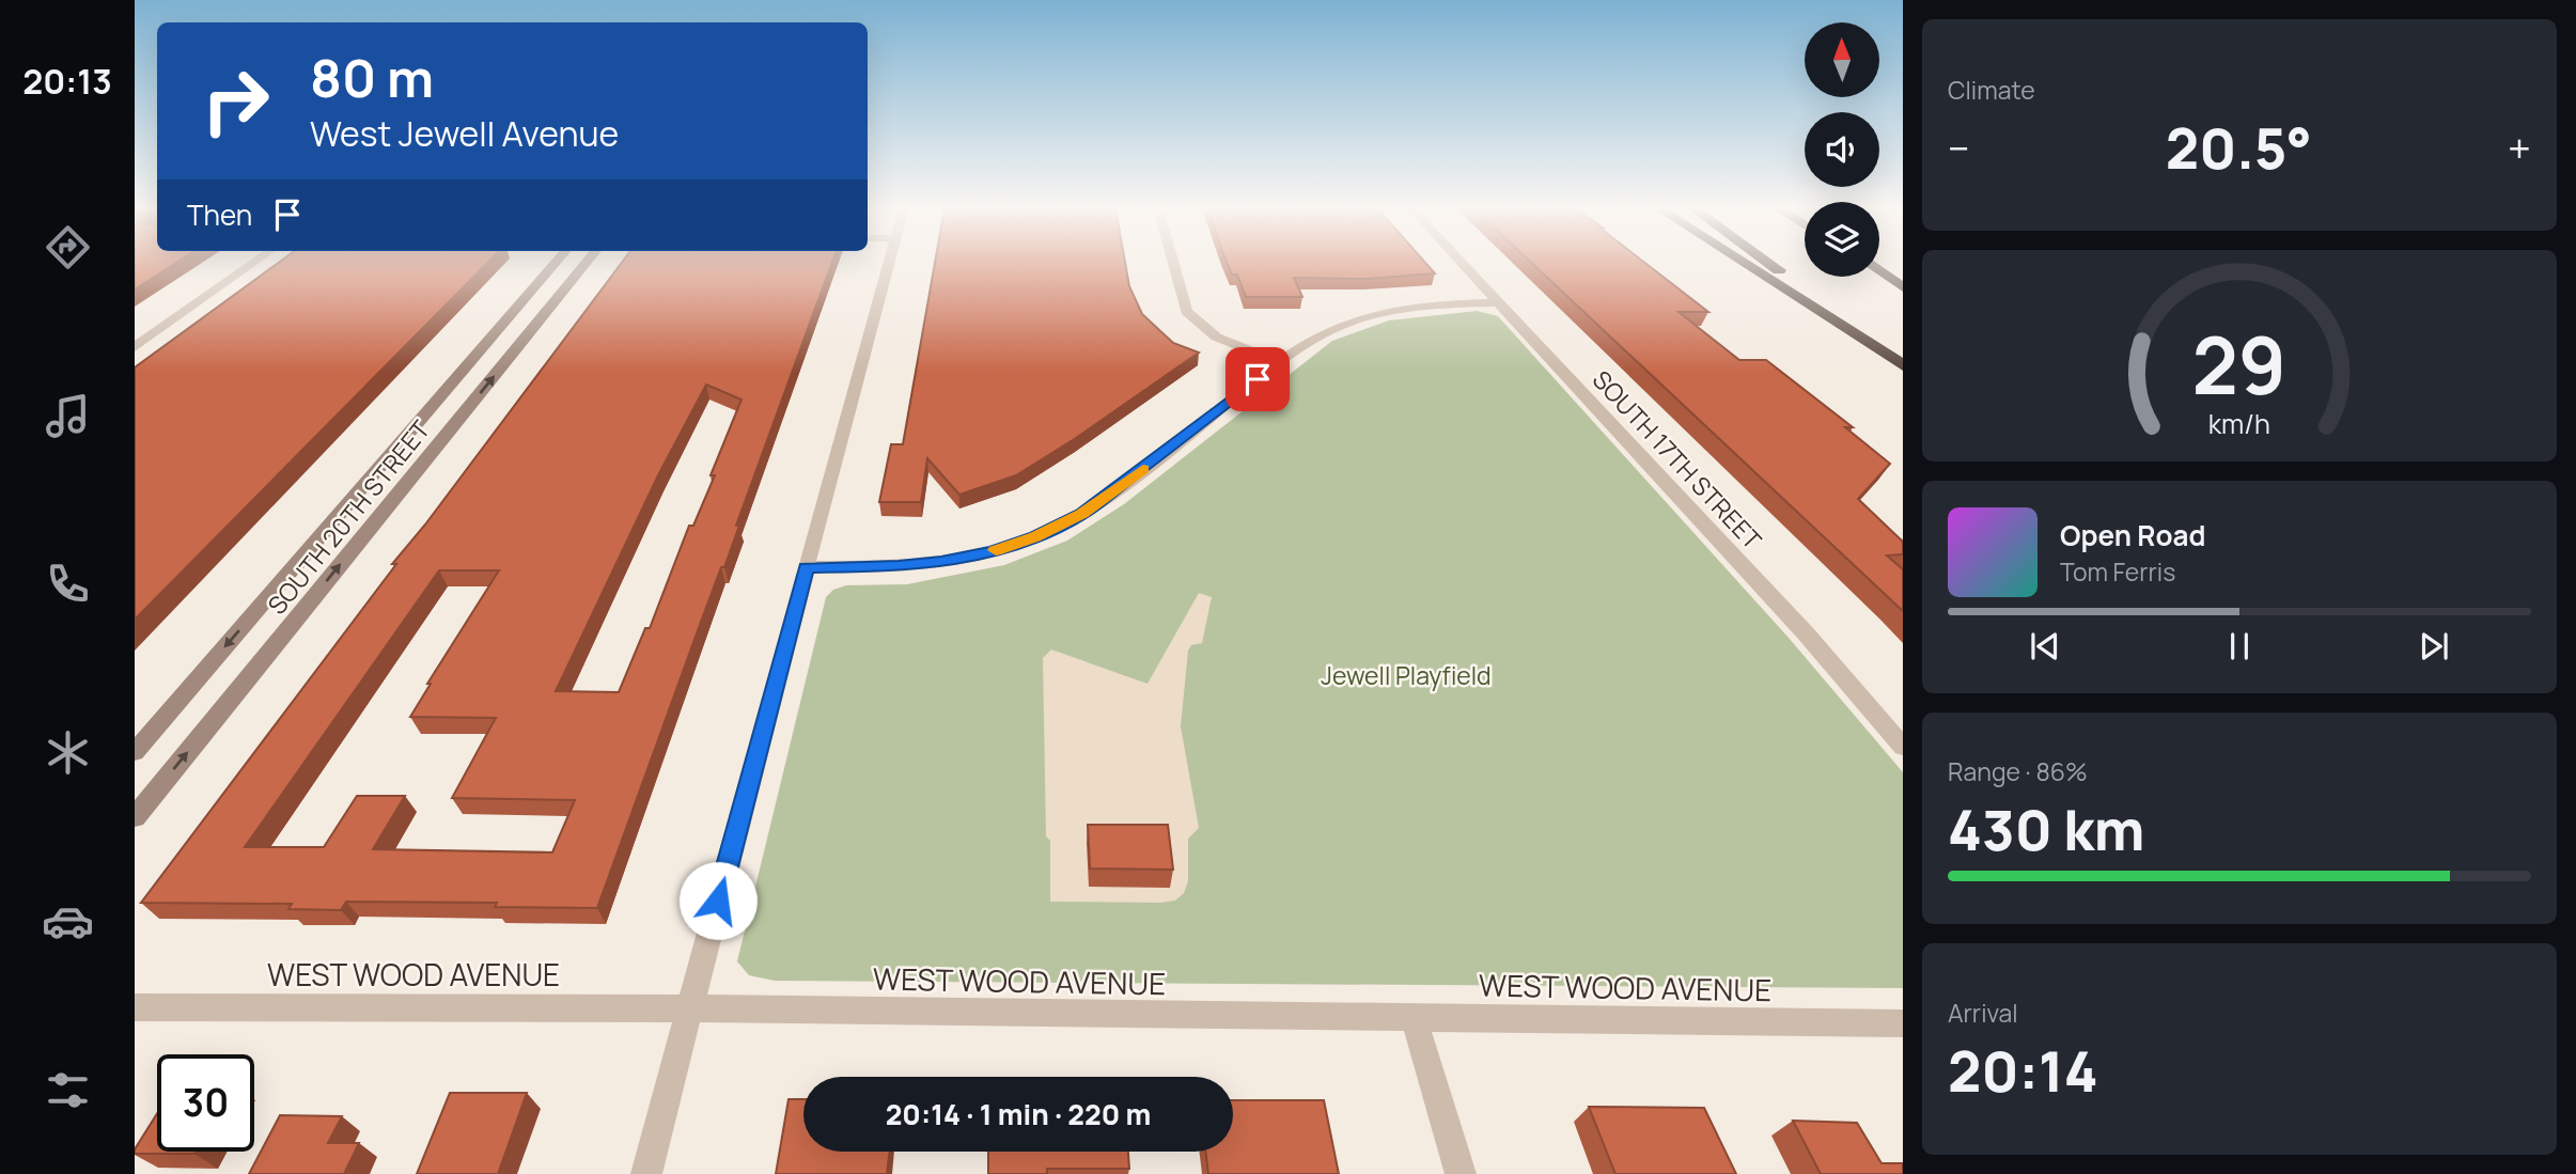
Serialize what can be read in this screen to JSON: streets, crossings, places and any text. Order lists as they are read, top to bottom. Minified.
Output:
{"streets":{"street":["SOUTH 17TH STREET","SOUTH 20TH STREET","WEST WOOD AVENUE"]},"parks":["Jewell Playfield"],"north":"top","page":{"tabs":"20:13","tile":["Climate",["Range · 86%","430 km"],["Arrival","20:14"]],"turn":["80 m","West Jewell Avenue"],"heat":["−","20.5°","+"],"then":"Then","song":["Open Road","Tom Ferris"],"limit":"30","trip":"20:14 · 1 min · 220 m","gauge":["29","km/h"]}}
